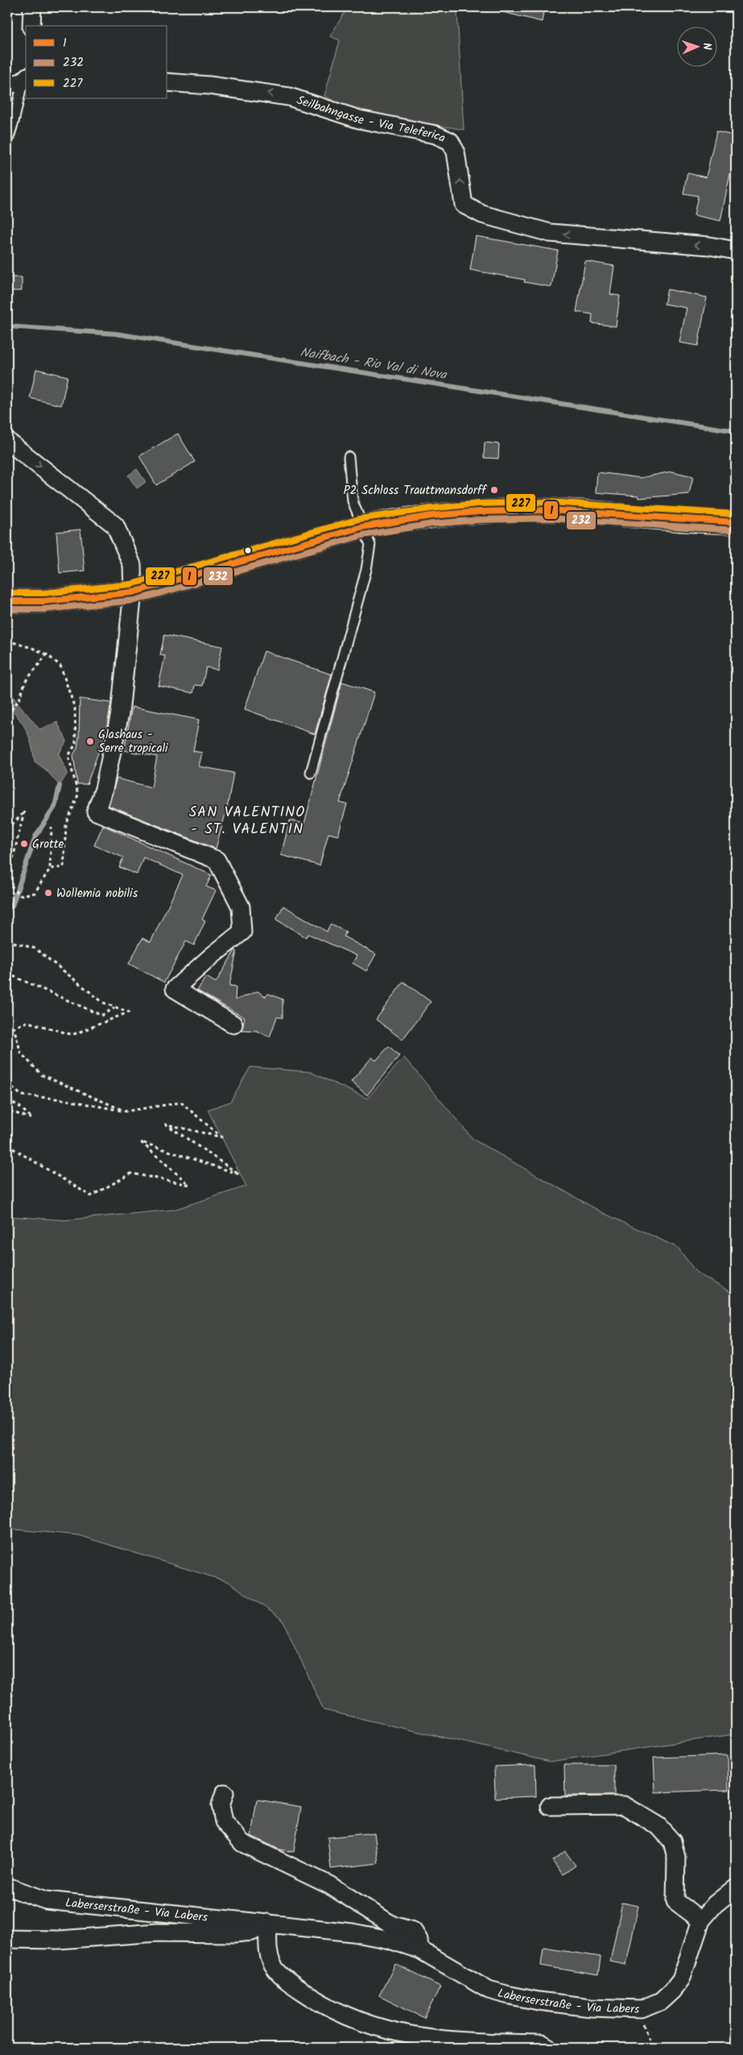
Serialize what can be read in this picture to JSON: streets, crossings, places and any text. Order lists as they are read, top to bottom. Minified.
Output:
{"streets":{"street":["Seilbahngasse - Via Teleferica","Laberserstraße - Via Labers"]},"one_way":["Seilbahngasse - Via Teleferica"],"districts":["SAN VALENTINO - ST. VALENTIN"],"water":["Naifbach - Rio Val di Nova"],"places":["P2 Schloss Trauttmansdorff","Glashaus - Serre tropicali","Grotte","Wollemia nobilis"],"lines":["transit line 227","transit line 1","transit line 232"],"legend":["1","232","227"],"north":"right"}
